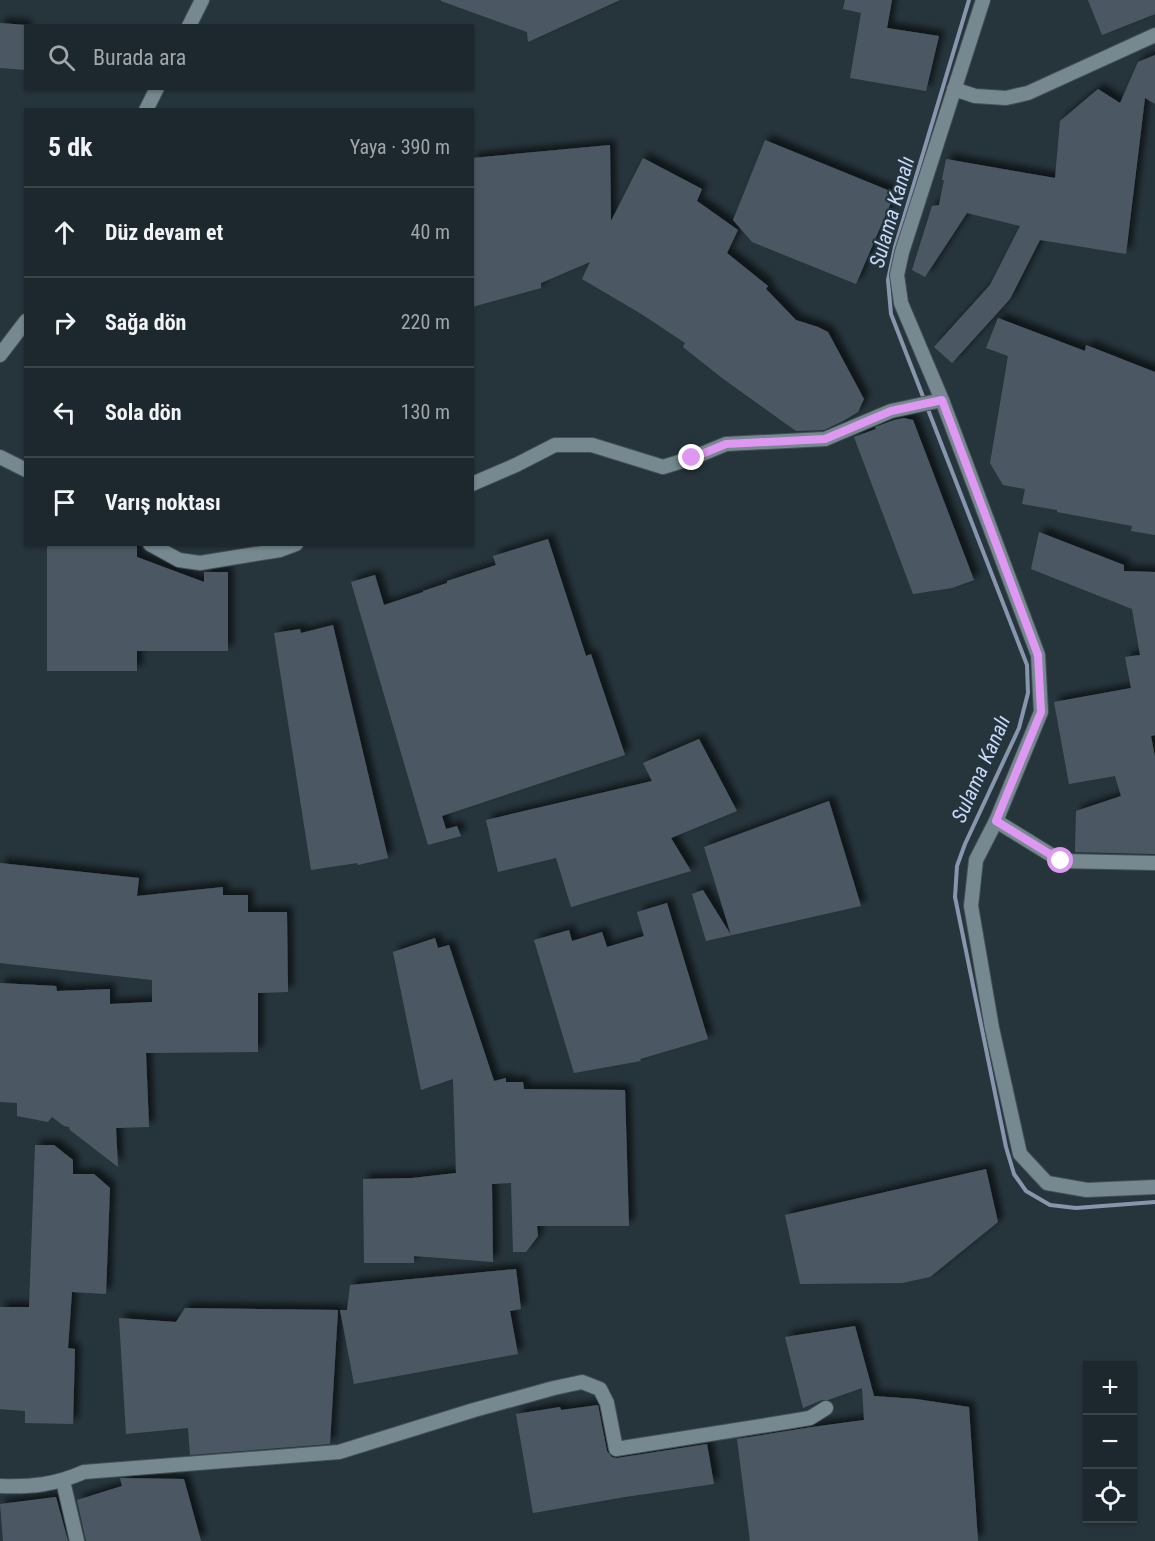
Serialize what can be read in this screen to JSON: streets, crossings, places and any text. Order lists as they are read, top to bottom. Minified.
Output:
{"water":["Sulama Kanalı"],"page":{"search":"Burada ara","heading":["5 dk","Yaya · 390 m"],"list":[["Düz devam et","40 m"],["Sağa dön","220 m"],["Sola dön","130 m"],"Varış noktası"],"map_buttons":["+","−"]}}
